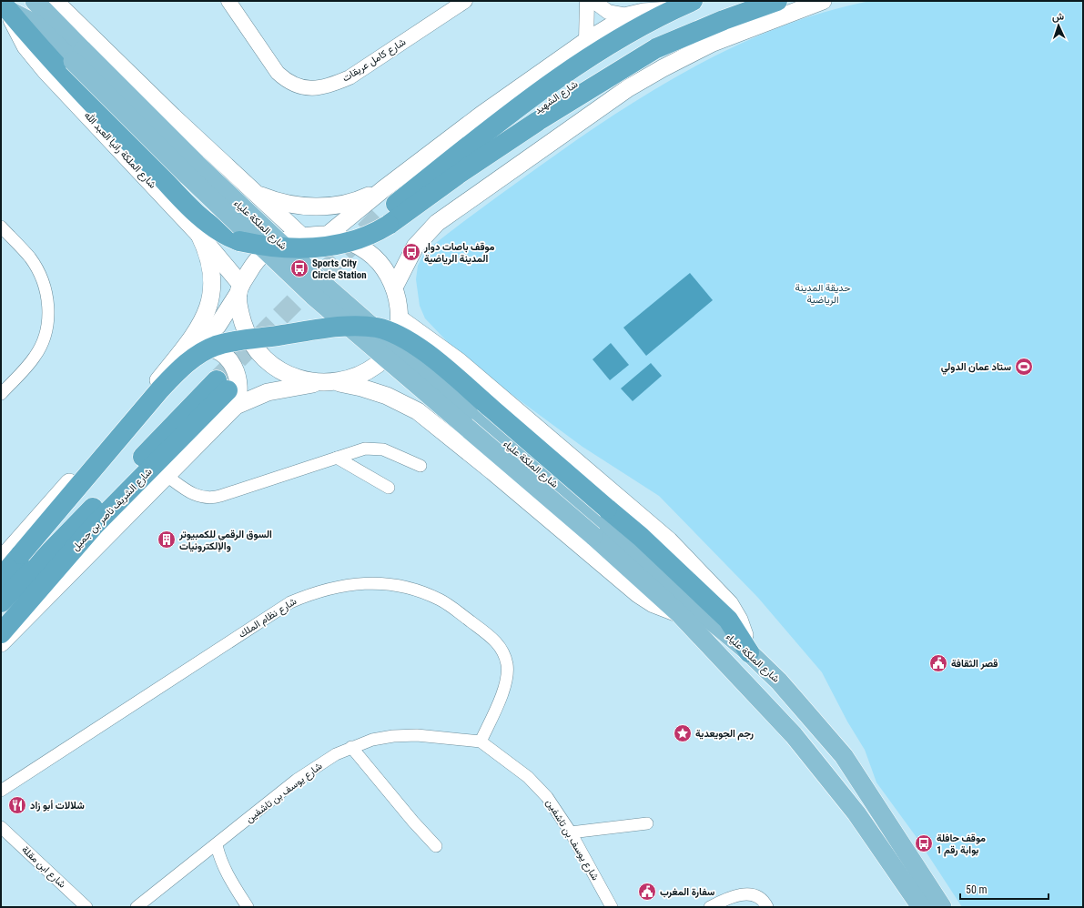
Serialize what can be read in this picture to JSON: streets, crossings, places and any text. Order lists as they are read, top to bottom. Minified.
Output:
{"streets":{"highway":["شارع الشهيد","شارع الشريف ناصر بن جميل"],"main road":["شارع الملكة رانيا العبد الله","شارع الملكة علياء"],"street":["شارع كامل عريقات","شارع نظام الملك","شارع يوسف بن تاشفين","شارع ابن مقلة"]},"crossings":[["شارع نظام الملك","شارع يوسف بن تاشفين"]],"parks":["حديقة المدينة الرياضية"],"places":{"bus stop":["موقف باصات دوار المدينة الرياضية","Sports City Circle Station","موقف حافلة بوابة رقم 1"],"sports":["ستاد عمان الدولي"],"building":["السوق الرقمي للكمبيوتر والإلكترونيات"],"public building":["قصر الثقافة","سفارة المغرب"],"place":["رجم الجويعدية"],"restaurant":["شلالات أبو زاد"]},"scale_bar":"50 m","north":"top"}
